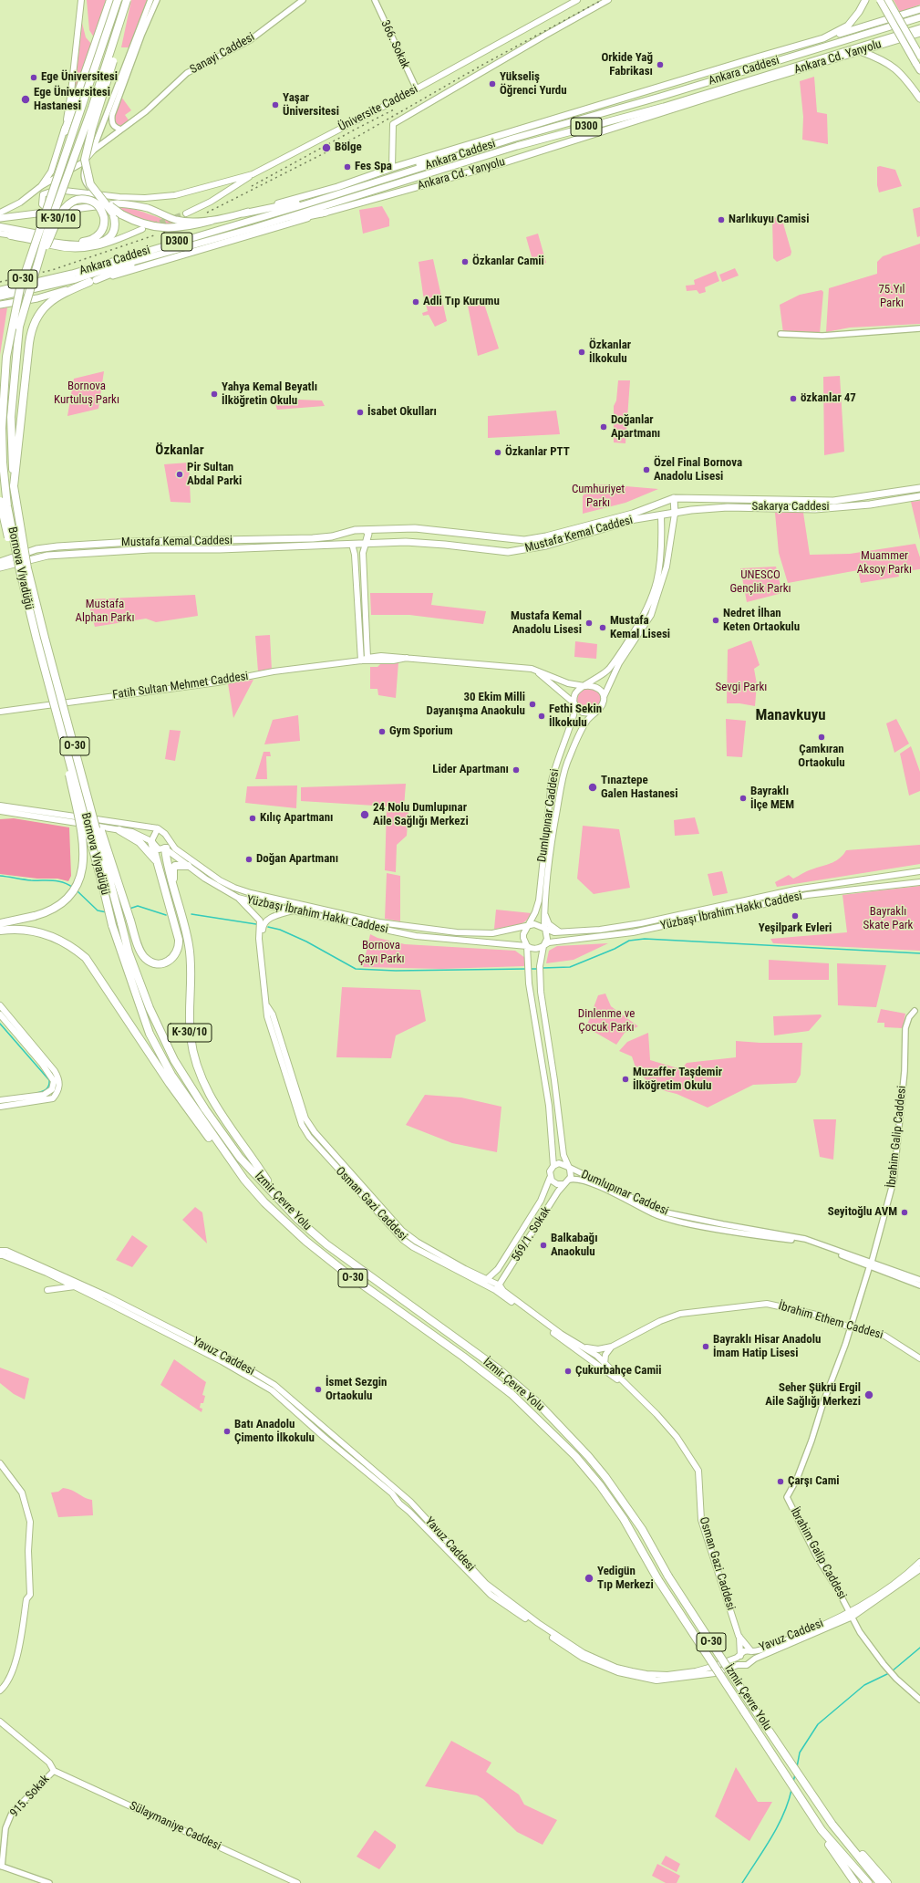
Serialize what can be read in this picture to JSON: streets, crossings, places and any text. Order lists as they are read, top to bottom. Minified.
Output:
{"streets":{"highway":["K-30/10","O-30","Bornova Viyadüğü","İzmir Çevre Yolu"],"main road":["Ankara Cd. Yanyolu","Ankara Caddesi","Üniversite Caddesi","D300","Sakarya Caddesi","Mustafa Kemal Caddesi","Fatih Sultan Mehmet Caddesi","Dumlupınar Caddesi","Yüzbaşı İbrahim Hakkı Caddesi","Osman Gazi Caddesi","569/1. Sokak","İbrahim Ethem Caddesi","Yavuz Caddesi","Sülaymaniye Caddesi"],"street":["366. Sokak","Sanayi Caddesi","İbrahim Galip Caddesi","915. Sokak"]},"crossings":[["366. Sokak","Üniversite Caddesi"],["Üniversite Caddesi","O-30"],["K-30/10","Bornova Viyadüğü"],["K-30/10","Yüzbaşı İbrahim Hakkı Caddesi"],["K-30/10","İzmir Çevre Yolu"],["O-30","Bornova Viyadüğü"],["Sakarya Caddesi","Mustafa Kemal Caddesi"],["Bornova Viyadüğü","İzmir Çevre Yolu"],["Dumlupınar Caddesi","Yüzbaşı İbrahim Hakkı Caddesi"],["Dumlupınar Caddesi","İbrahim Galip Caddesi"],["Dumlupınar Caddesi","569/1. Sokak"],["Yüzbaşı İbrahim Hakkı Caddesi","Osman Gazi Caddesi"],["İbrahim Galip Caddesi","İbrahim Ethem Caddesi"],["İbrahim Galip Caddesi","Yavuz Caddesi"],["Osman Gazi Caddesi","569/1. Sokak"],["Osman Gazi Caddesi","İbrahim Ethem Caddesi"],["Osman Gazi Caddesi","Yavuz Caddesi"],["915. Sokak","Sülaymaniye Caddesi"]],"districts":["Özkanlar","Manavkuyu"],"parks":["75.Yıl Parkı","Bornova Kurtuluş Parkı","Cumhuriyet Parkı","Muammer Aksoy Parkı","UNESCO Gençlik Parkı","Mustafa Alphan Parkı","Sevgi Parkı","Bayraklı Skate Park","Bornova Çayı Parkı","Dinlenme ve Çocuk Parkı"],"places":["Orkide Yağ Fabrikası","Ege Üniversitesi","Yükseliş Öğrenci Yurdu","Ege Üniversitesi Hastanesi","Yaşar Üniversitesi","Bölge","Fes Spa","Narlıkuyu Camisi","Özkanlar Camii","Adli Tıp Kurumu","Özkanlar İlkokulu","Yahya Kemal Beyatlı İlköğretin Okulu","özkanlar 47","İsabet Okulları","Doğanlar Apartmanı","Özkanlar PTT","Özel Final Bornova Anadolu Lisesi","Pir Sultan Abdal Parki","Nedret İlhan Keten Ortaokulu","Mustafa Kemal Anadolu Lisesi","Mustafa Kemal Lisesi","30 Ekim Milli Dayanışma Anaokulu","Fethi Sekin İlkokulu","Gym Sporium","Çamkıran Ortaokulu","Lider Apartmanı","Tınaztepe Galen Hastanesi","Bayraklı İlçe MEM","24 Nolu Dumlupınar Aile Sağlığı Merkezi","Kılıç Apartmanı","Doğan Apartmanı","Yeşilpark Evleri","Muzaffer Taşdemir İlköğretim Okulu","Seyitoğlu AVM","Balkabağı Anaokulu","Bayraklı Hisar Anadolu İmam Hatip Lisesi","Çukurbahçe Camii","İsmet Sezgin Ortaokulu","Seher Şükrü Ergil Aile Sağlığı Merkezi","Batı Anadolu Çimento İlkokulu","Çarşı Cami","Yedigün Tıp Merkezi"]}
